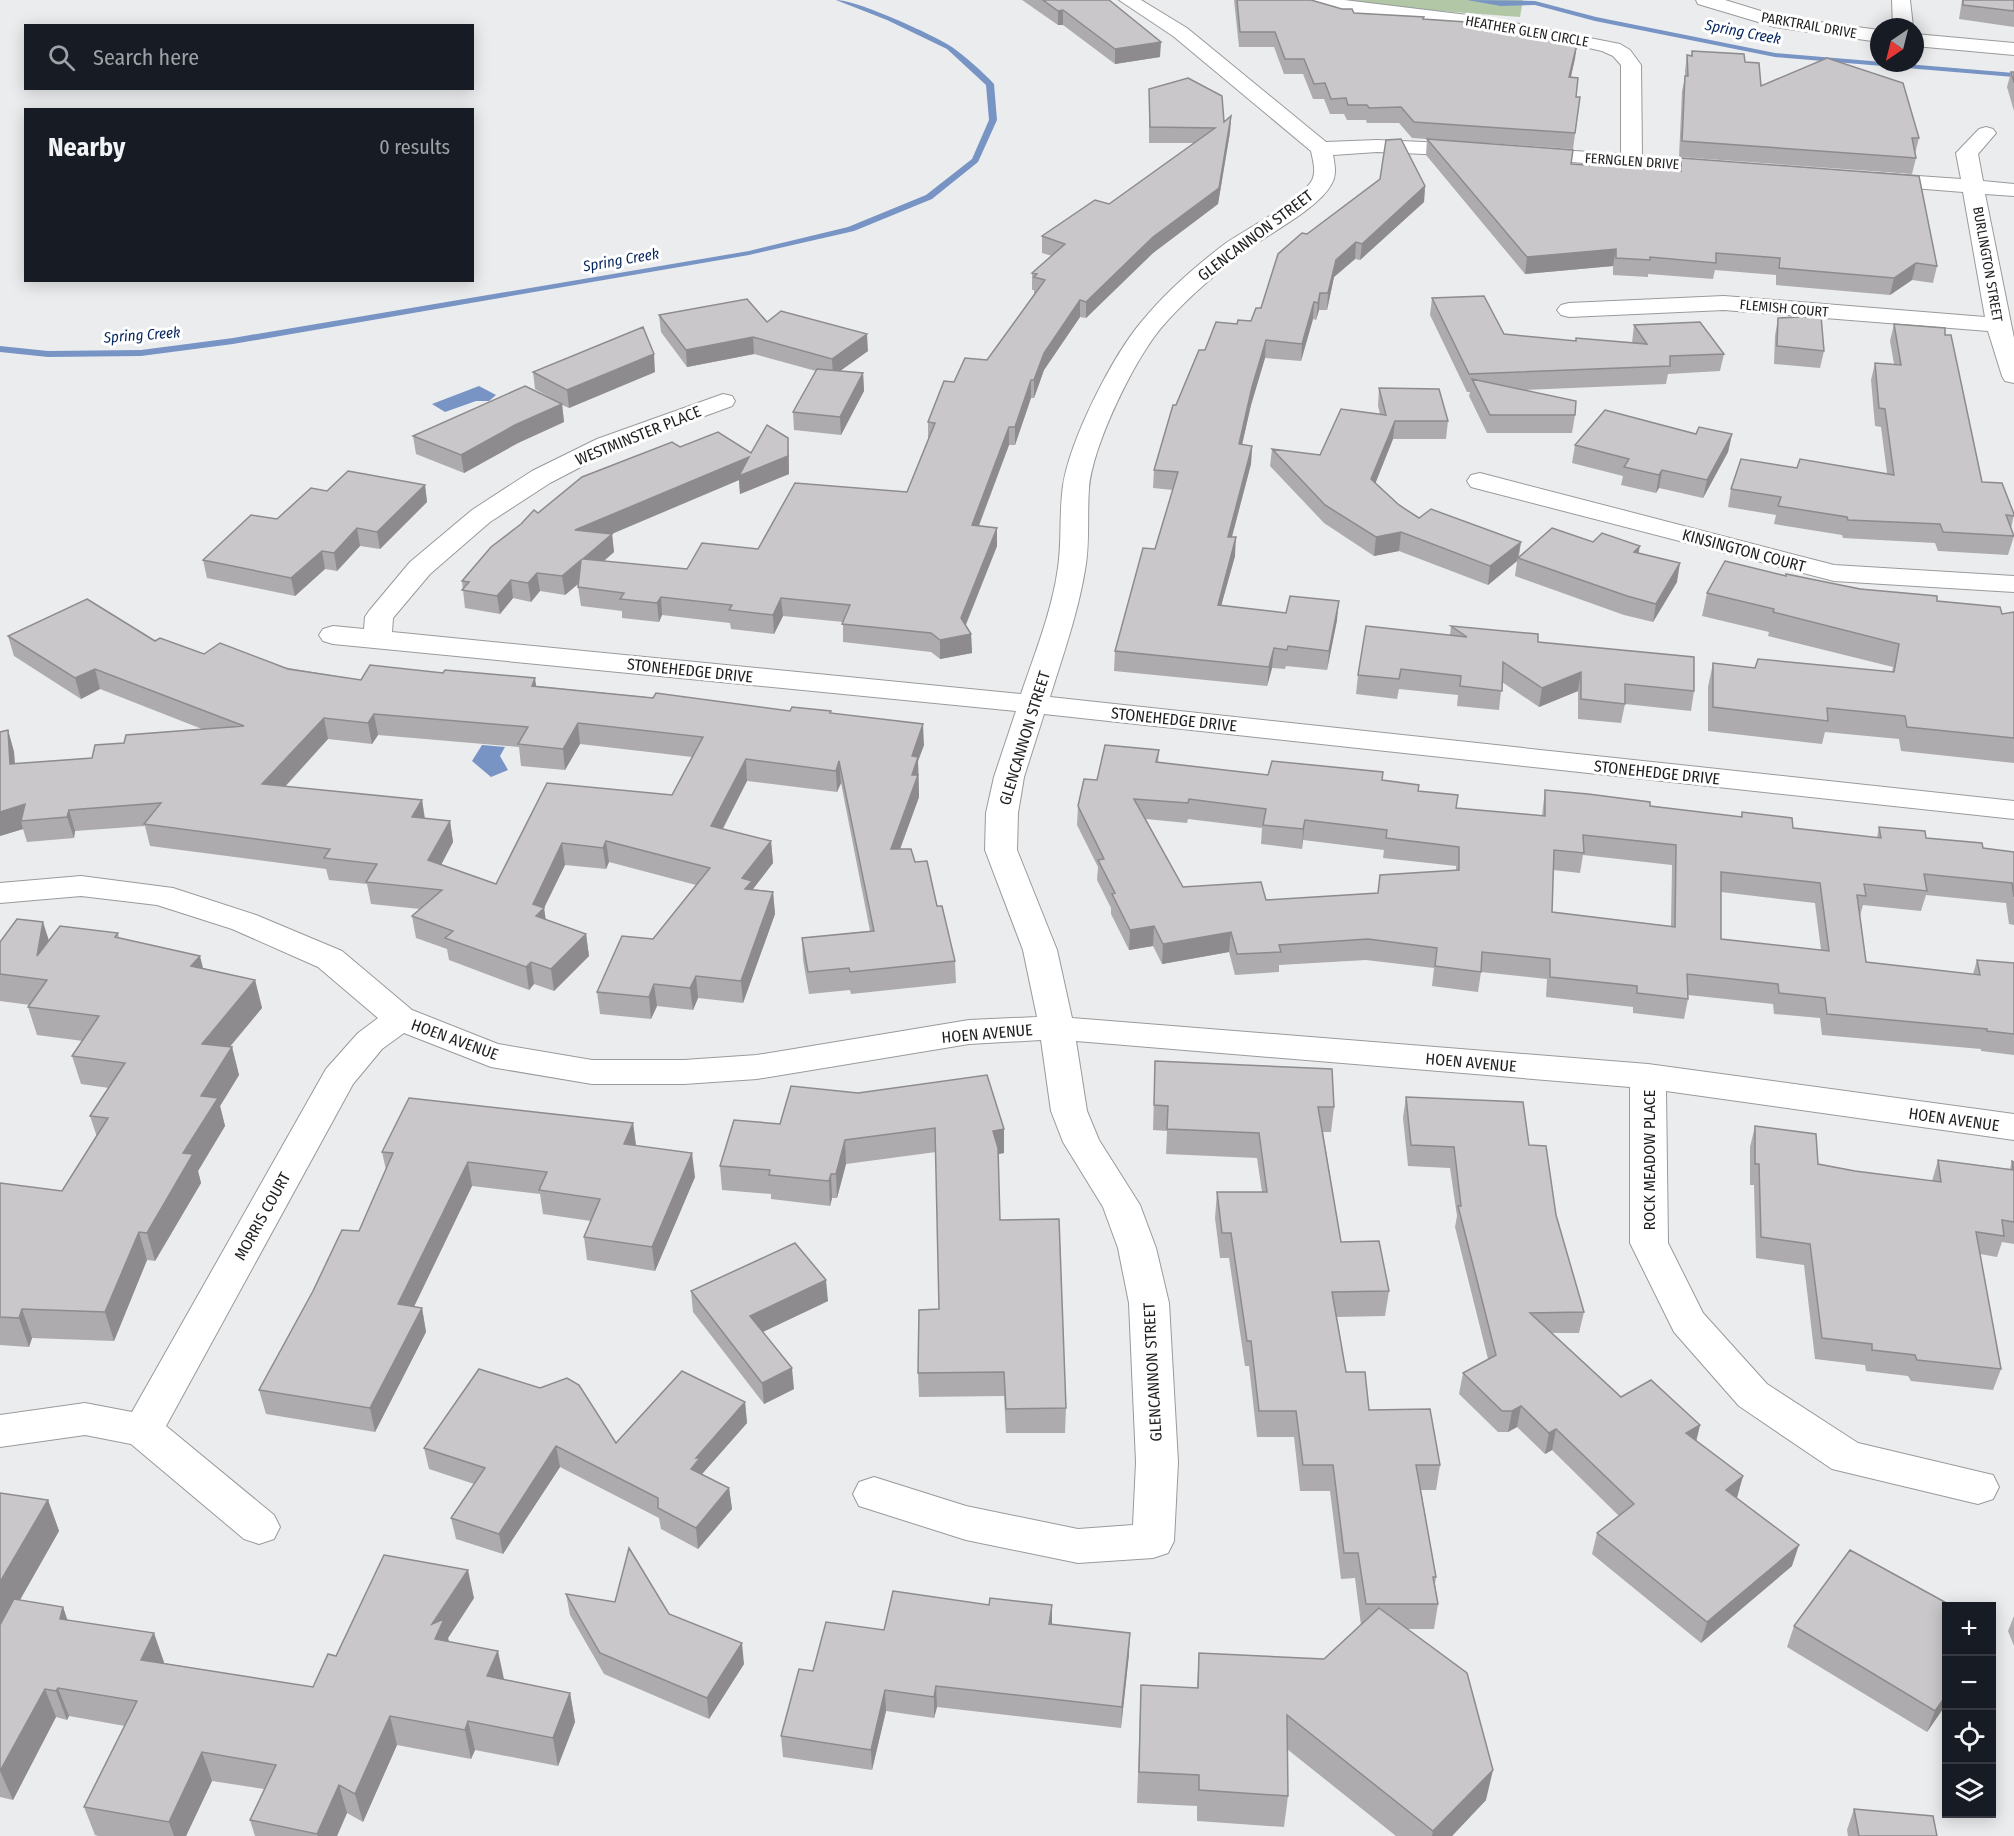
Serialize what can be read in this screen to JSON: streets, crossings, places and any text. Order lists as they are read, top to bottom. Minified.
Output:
{"streets":{"street":["PARKTRAIL DRIVE","HEATHER GLEN CIRCLE","FERNGLEN DRIVE","GLENCANNON STREET","BURLINGTON STREET","FLEMISH COURT","WESTMINSTER PLACE","KINSINGTON COURT","STONEHEDGE DRIVE","HOEN AVENUE","ROCK MEADOW PLACE","MORRIS COURT"]},"crossings":[["HEATHER GLEN CIRCLE","FERNGLEN DRIVE"],["FERNGLEN DRIVE","GLENCANNON STREET"],["GLENCANNON STREET","STONEHEDGE DRIVE"],["GLENCANNON STREET","HOEN AVENUE"],["BURLINGTON STREET","FLEMISH COURT"],["WESTMINSTER PLACE","STONEHEDGE DRIVE"],["HOEN AVENUE","ROCK MEADOW PLACE"],["HOEN AVENUE","MORRIS COURT"]],"water":["Spring Creek"],"north":"bottom left","page":{"search":"Search here","heading":["Nearby","0 results"],"map_buttons":["+","−"]}}
